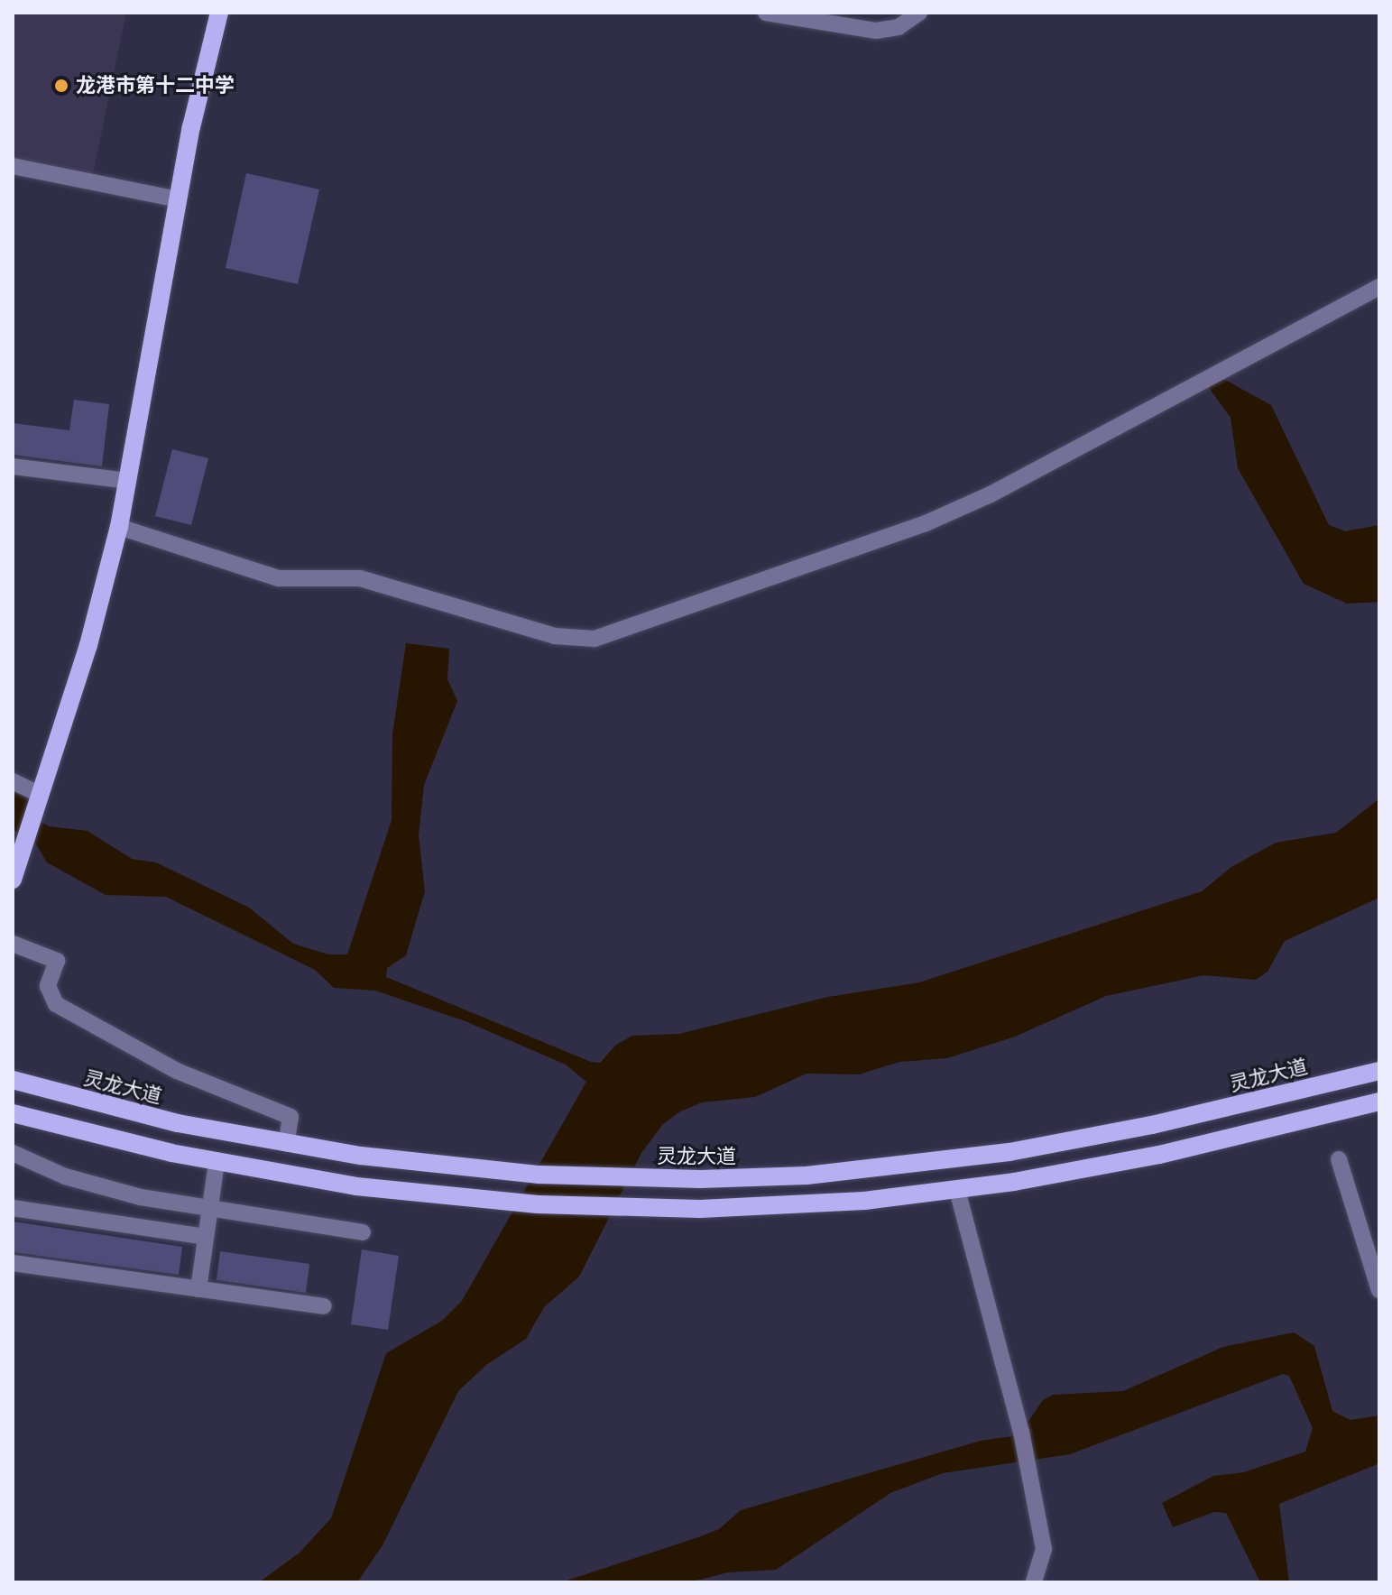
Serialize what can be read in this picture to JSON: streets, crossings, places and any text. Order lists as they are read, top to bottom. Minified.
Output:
{"streets":{"main road":["灵龙大道"]},"places":["龙港市第十二中学"]}
